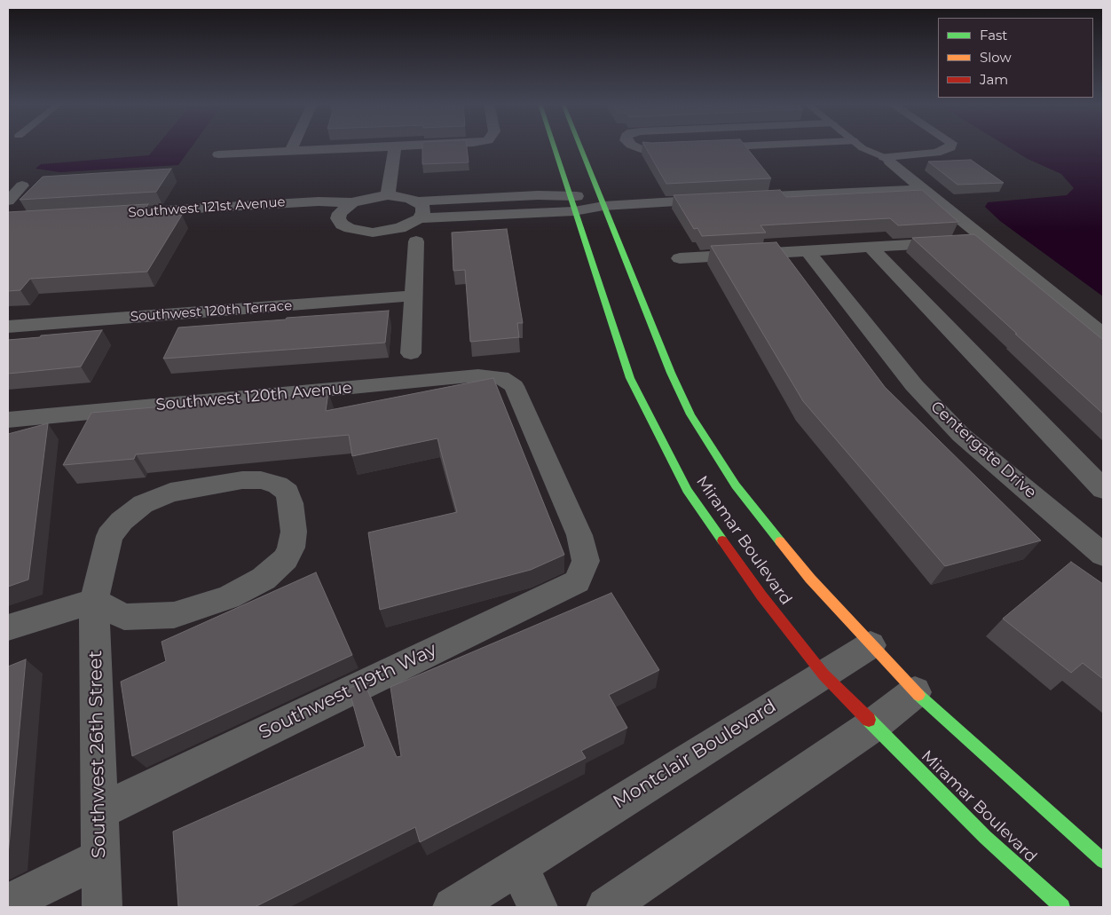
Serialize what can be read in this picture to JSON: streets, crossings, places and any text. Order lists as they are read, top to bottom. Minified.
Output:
{"streets":{"street":["Southwest 121st Avenue","Southwest 120th Terrace","Southwest 120th Avenue","Centergate Drive","Miramar Boulevard","Southwest 119th Way","Southwest 26th Street","Montclair Boulevard"]},"crossings":[["Southwest 120th Avenue","Southwest 119th Way"],["Miramar Boulevard","Montclair Boulevard"],["Southwest 119th Way","Southwest 26th Street"]],"legend":["Fast","Slow","Jam"]}
